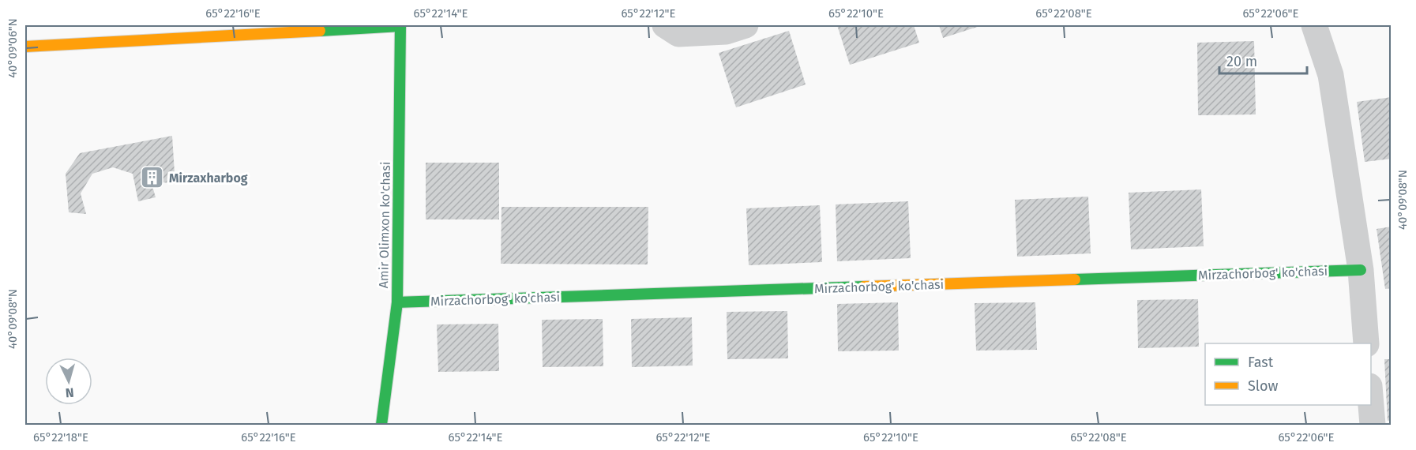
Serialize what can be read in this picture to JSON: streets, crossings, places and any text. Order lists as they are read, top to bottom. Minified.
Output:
{"streets":{"street":["Amir Olimxon ko'chasi","Mirzachorbog' ko'chasi"]},"crossings":[["Amir Olimxon ko'chasi","Mirzachorbog' ko'chasi"]],"places":{"building":["Mirzaxharbog"]},"legend":["Fast","Slow"],"scale_bar":"20 m","north":"bottom","coordinates":["65°22'16\"E","65°22'14\"E","65°22'12\"E","65°22'10\"E","65°22'08\"E","65°22'06\"E","40°09'06\"N","40°09'08\"N","65°22'18\"E"]}
